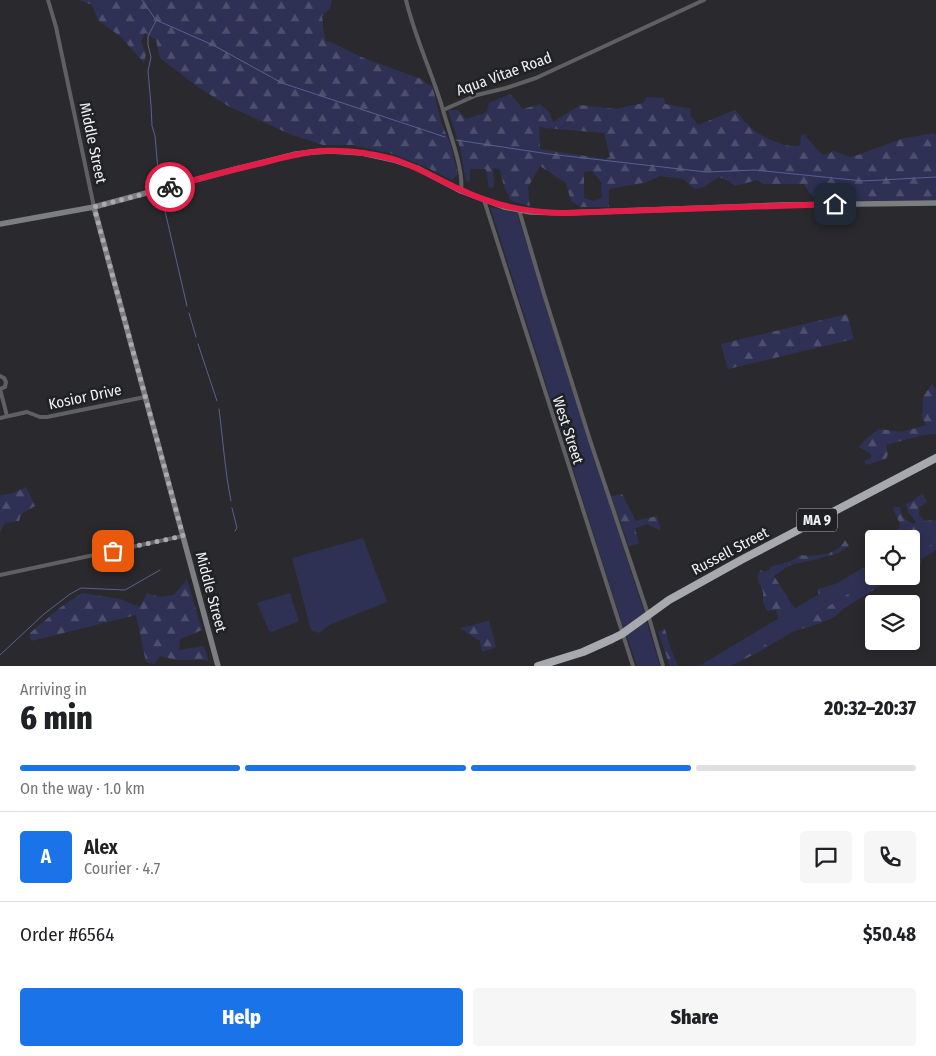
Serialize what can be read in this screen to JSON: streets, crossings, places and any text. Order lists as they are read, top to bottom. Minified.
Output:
{"streets":{"highway":["MA 9","Russell Street"],"main road":["Middle Street"],"street":["Aqua Vitae Road","Kosior Drive","West Street"]},"crossings":[["Middle Street","Kosior Drive"],["West Street","Russell Street"]],"page":{"heading":["6 min","Arriving in","20:32–20:37"],"panel":["Alex","Courier · 4.7","Order #6564","$50.48"],"bar":"On the way · 1.0 km","round":"A","buttons":["Help","Share"]}}
